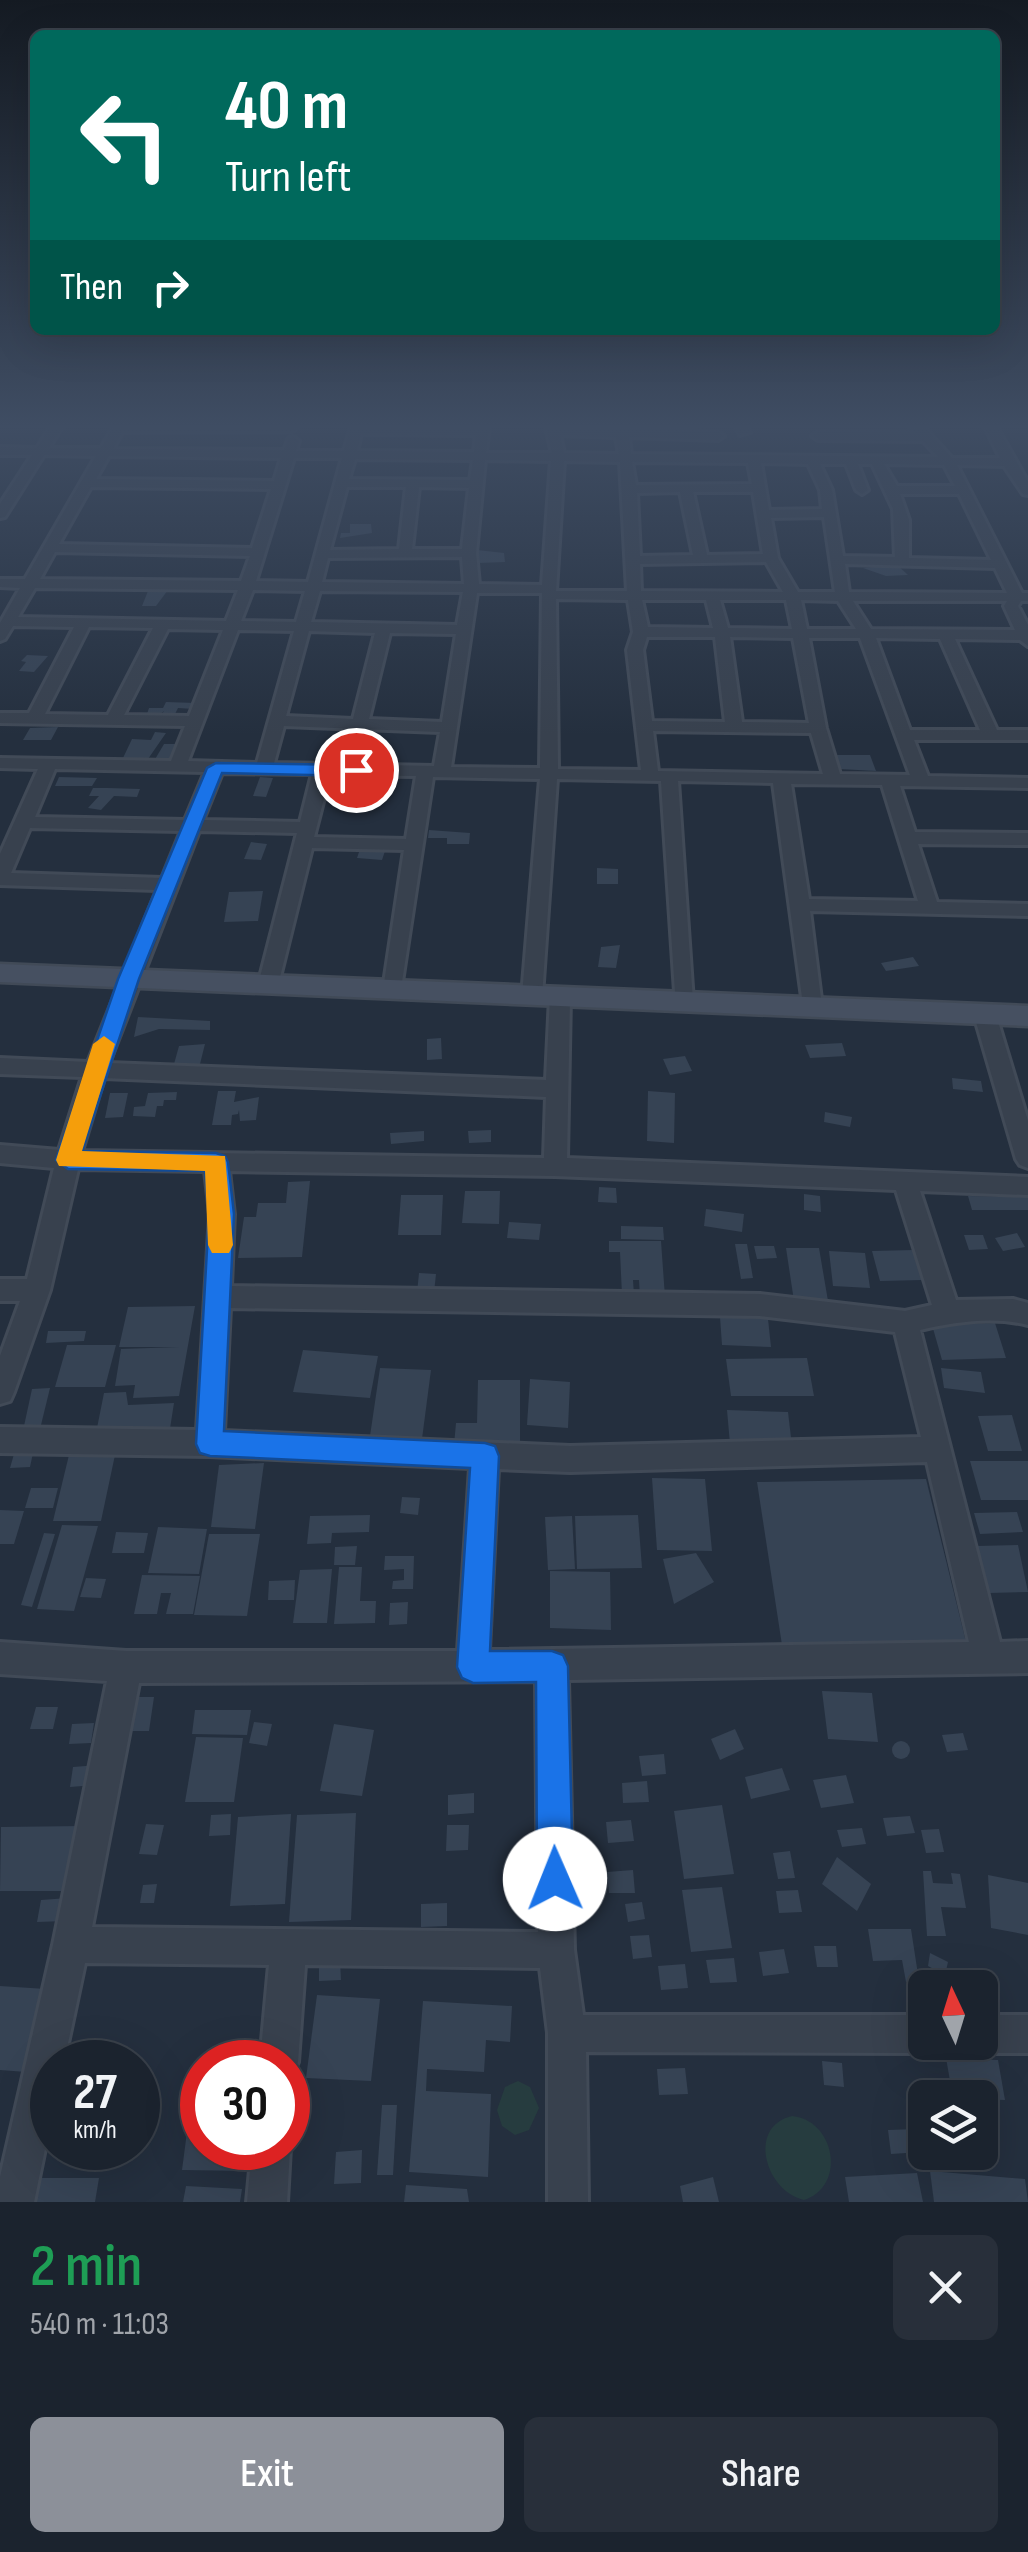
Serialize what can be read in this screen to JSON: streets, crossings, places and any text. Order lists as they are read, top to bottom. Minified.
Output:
{"north":"top","page":{"turn":["40 m","Turn left"],"then":"Then","speed":"27 km/h","limit":"30","heading":["2 min","540 m · 11:03"],"buttons":["Exit","Share"]}}
